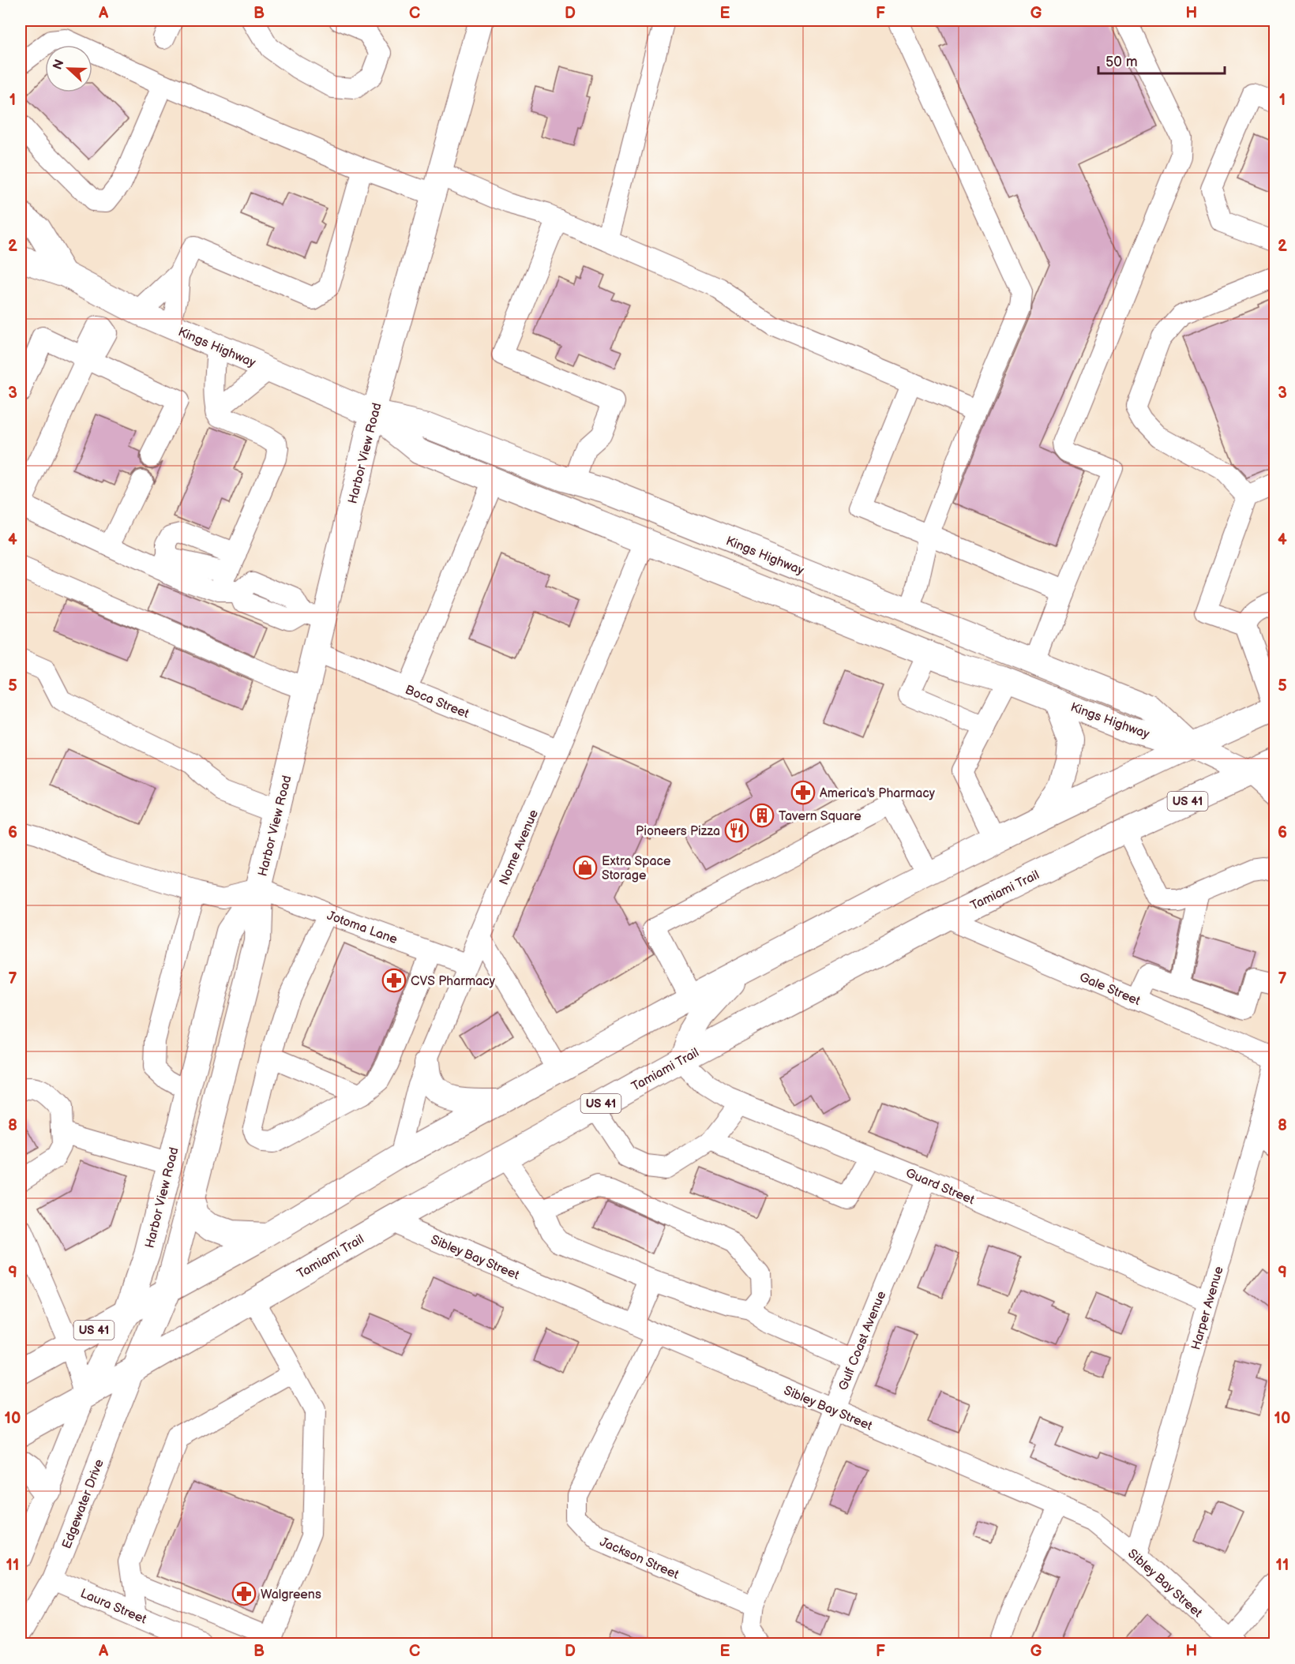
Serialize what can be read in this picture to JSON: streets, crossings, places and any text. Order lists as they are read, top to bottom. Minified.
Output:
{"streets":{"main road":["Kings Highway","Harbor View Road","US 41","Tamiami Trail"],"street":["Boca Street","Nome Avenue","Jotoma Lane","Gale Street","Guard Street","Sibley Bay Street","Harper Avenue","Gulf Coast Avenue","Edgewater Drive","Jackson Street","Laura Street"]},"crossings":[["Kings Highway","Harbor View Road"],["Kings Highway","US 41"],["Kings Highway","Nome Avenue"],["Harbor View Road","Boca Street"],["Harbor View Road","US 41"],["Harbor View Road","Tamiami Trail"],["Harbor View Road","Jotoma Lane"],["Harbor View Road","Edgewater Drive"],["Boca Street","Nome Avenue"],["US 41","Nome Avenue"],["Nome Avenue","Jotoma Lane"],["Tamiami Trail","Gale Street"],["Tamiami Trail","Guard Street"],["Tamiami Trail","Sibley Bay Street"],["Tamiami Trail","Edgewater Drive"],["Gale Street","Harper Avenue"],["Guard Street","Harper Avenue"],["Guard Street","Gulf Coast Avenue"],["Sibley Bay Street","Harper Avenue"],["Sibley Bay Street","Gulf Coast Avenue"],["Sibley Bay Street","Jackson Street"],["Gulf Coast Avenue","Jackson Street"],["Edgewater Drive","Laura Street"]],"places":{"pharmacy":["America's Pharmacy","CVS Pharmacy","Walgreens"],"building":["Tavern Square"],"restaurant":["Pioneers Pizza"],"shop":["Extra Space Storage"]},"scale_bar":"50 m","north":"left","grid":{"columns":["A","B","C","D","E","F","G","H"],"rows":["1","2","3","4","5","6","7","8","9","10","11"]}}
